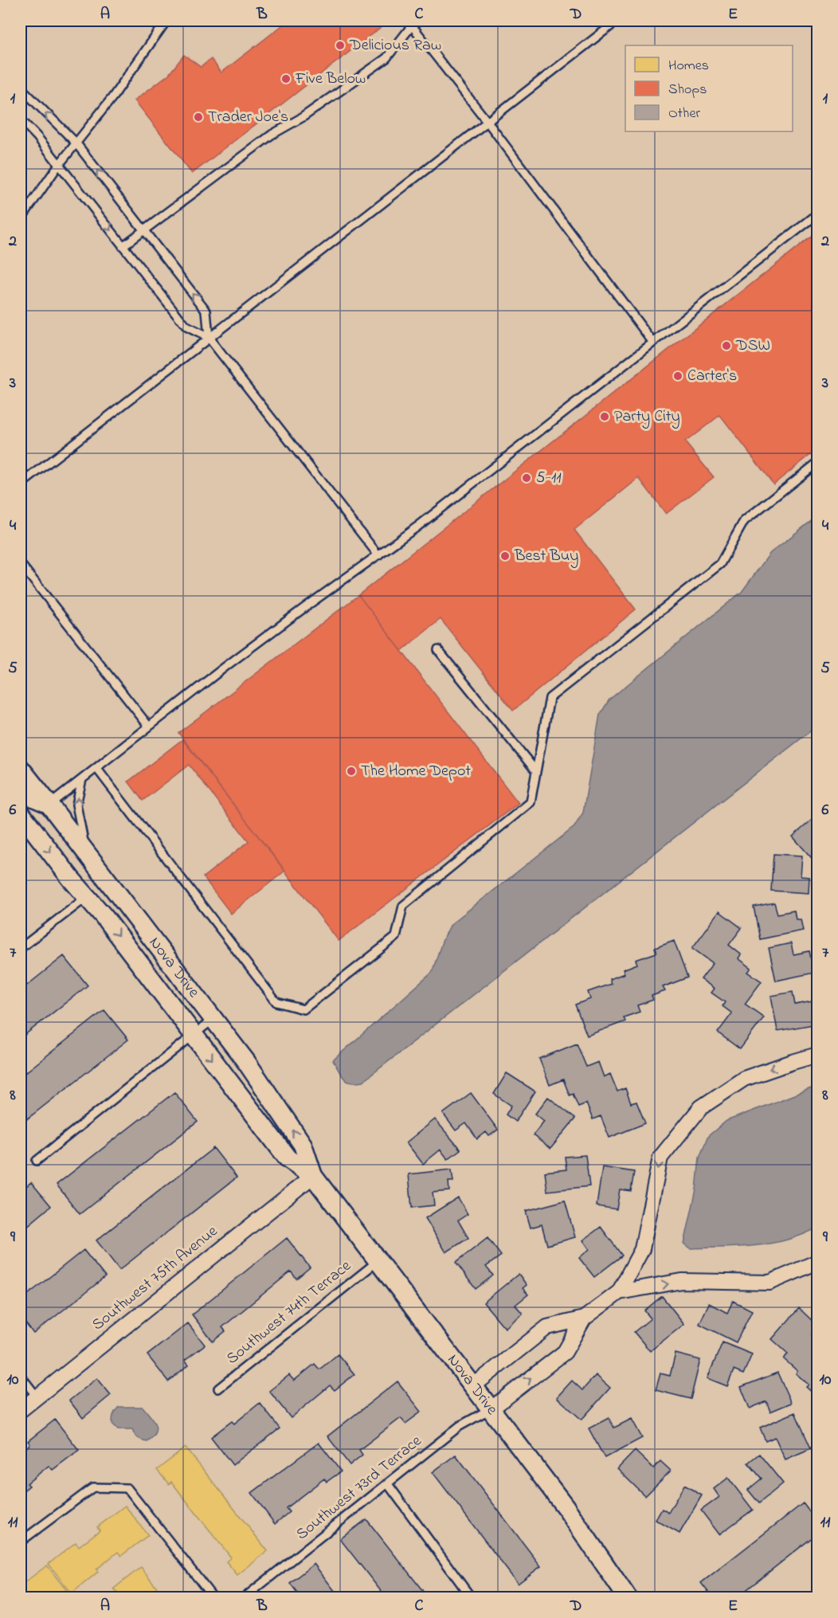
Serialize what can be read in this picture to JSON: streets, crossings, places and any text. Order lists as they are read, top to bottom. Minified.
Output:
{"streets":{"street":["Nova Drive","Southwest 75th Avenue"],"lane":["Southwest 74th Terrace","Southwest 73rd Terrace"]},"crossings":[["Nova Drive","Southwest 75th Avenue"],["Nova Drive","Southwest 74th Terrace"],["Nova Drive","Southwest 73rd Terrace"]],"places":["Delicious Raw","Five Below","Trader Joe's","DSW","Carter's","Party City","5-11","Best Buy","The Home Depot"],"legend":["Homes","Shops","Other"],"grid":{"columns":["A","B","C","D","E"],"rows":["1","2","3","4","5","6","7","8","9","10","11"]}}
